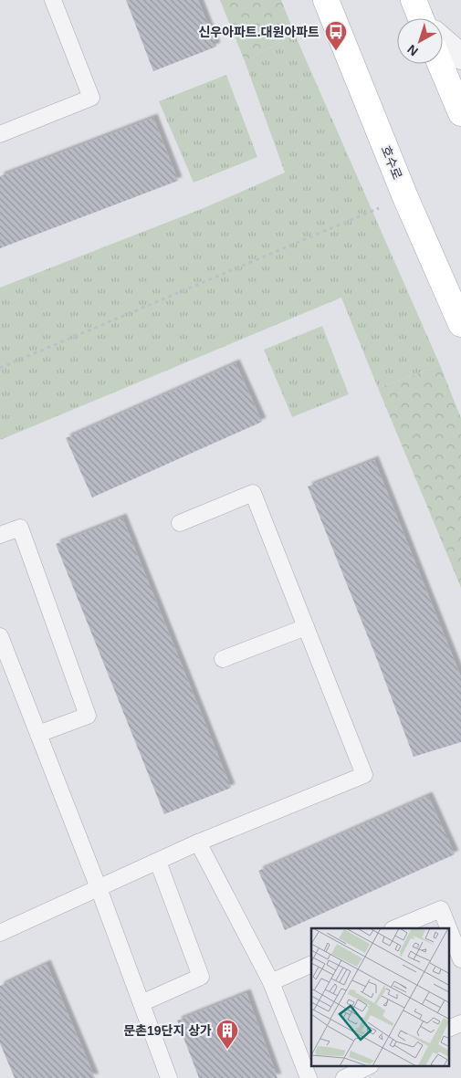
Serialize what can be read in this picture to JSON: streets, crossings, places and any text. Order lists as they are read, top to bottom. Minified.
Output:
{"streets":{"main road":["호수로"]},"places":{"bus stop":["신우아파트.대원아파트"],"building":["문촌19단지 상가"]},"north":"bottom left"}
